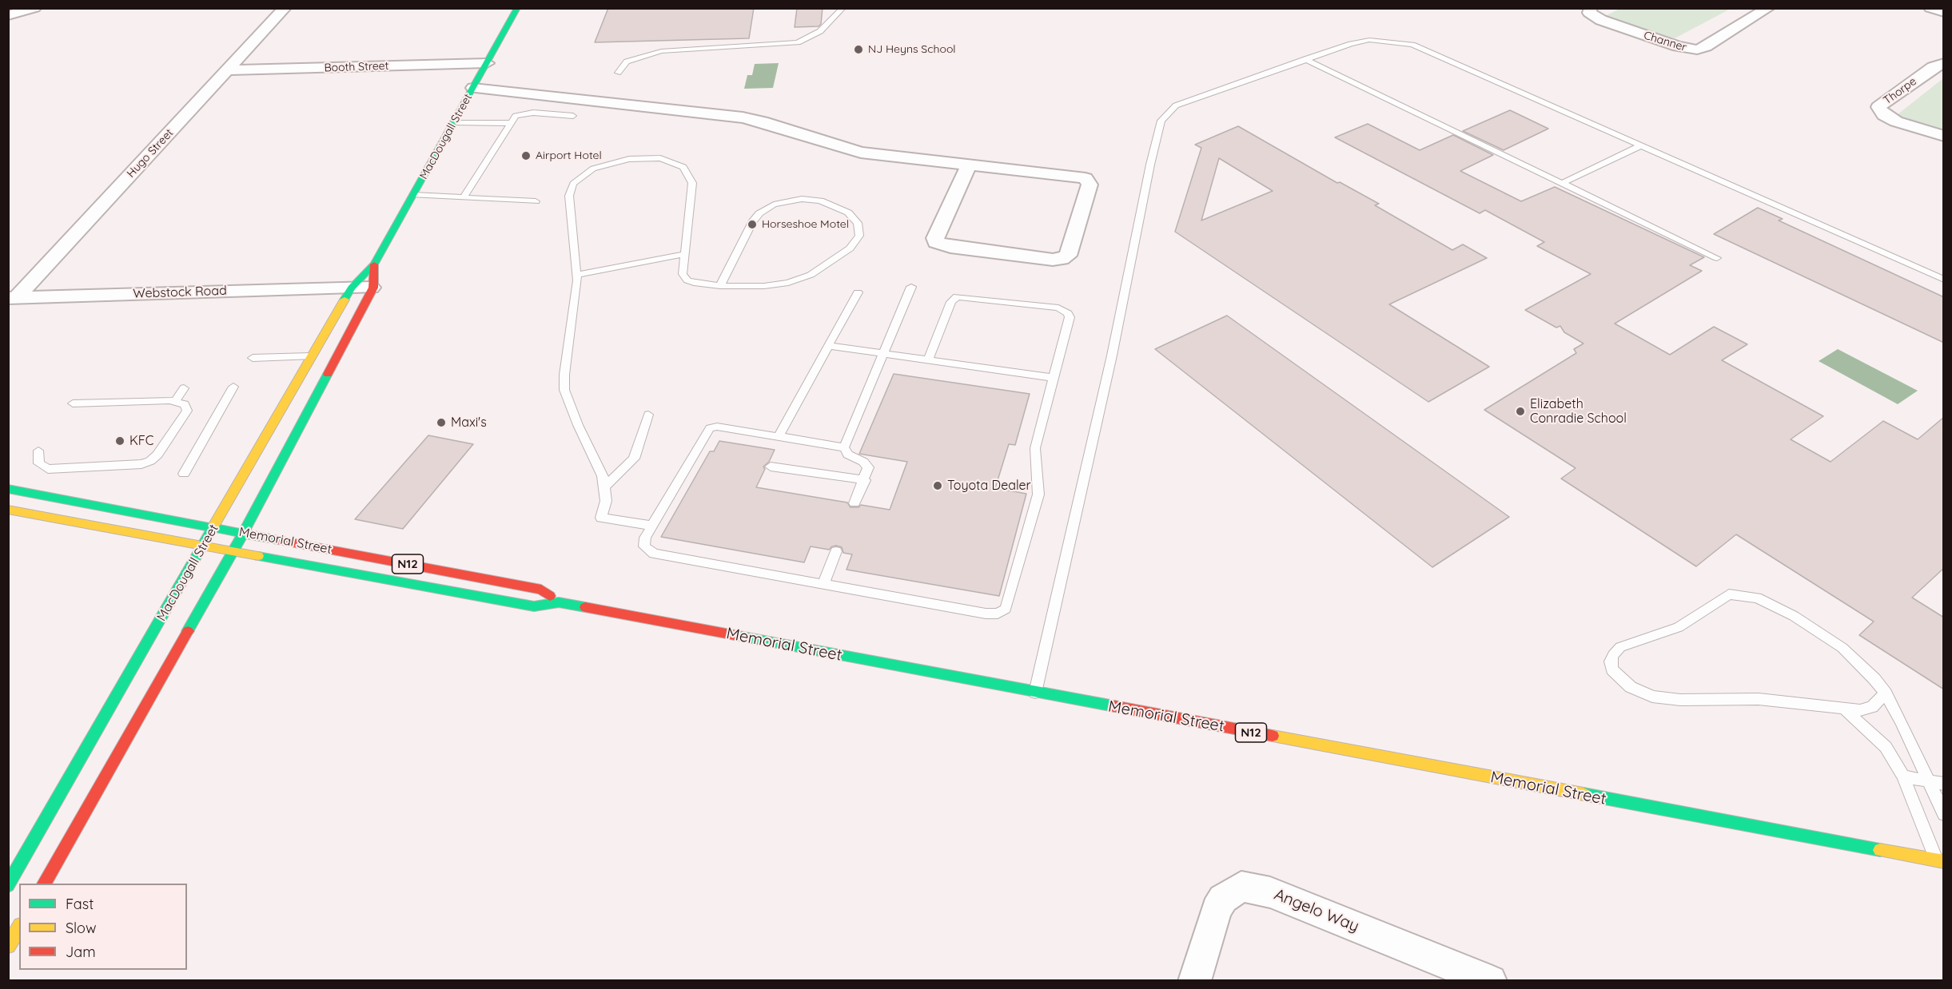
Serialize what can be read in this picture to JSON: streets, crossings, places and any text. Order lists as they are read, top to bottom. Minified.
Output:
{"streets":{"main road":["MacDougall Street","Memorial Street","N12"],"street":["Channer","Booth Street","Thorpe","Hugo Street","Webstock Road","Angelo Way"]},"crossings":[["Booth Street","MacDougall Street"],["Booth Street","Hugo Street"],["MacDougall Street","Webstock Road"],["MacDougall Street","Memorial Street"],["Hugo Street","Webstock Road"]],"places":["NJ Heyns School","Airport Hotel","Horseshoe Motel","Elizabeth Conradie School","Maxi's","KFC","Toyota Dealer"],"legend":["Fast","Slow","Jam"]}
